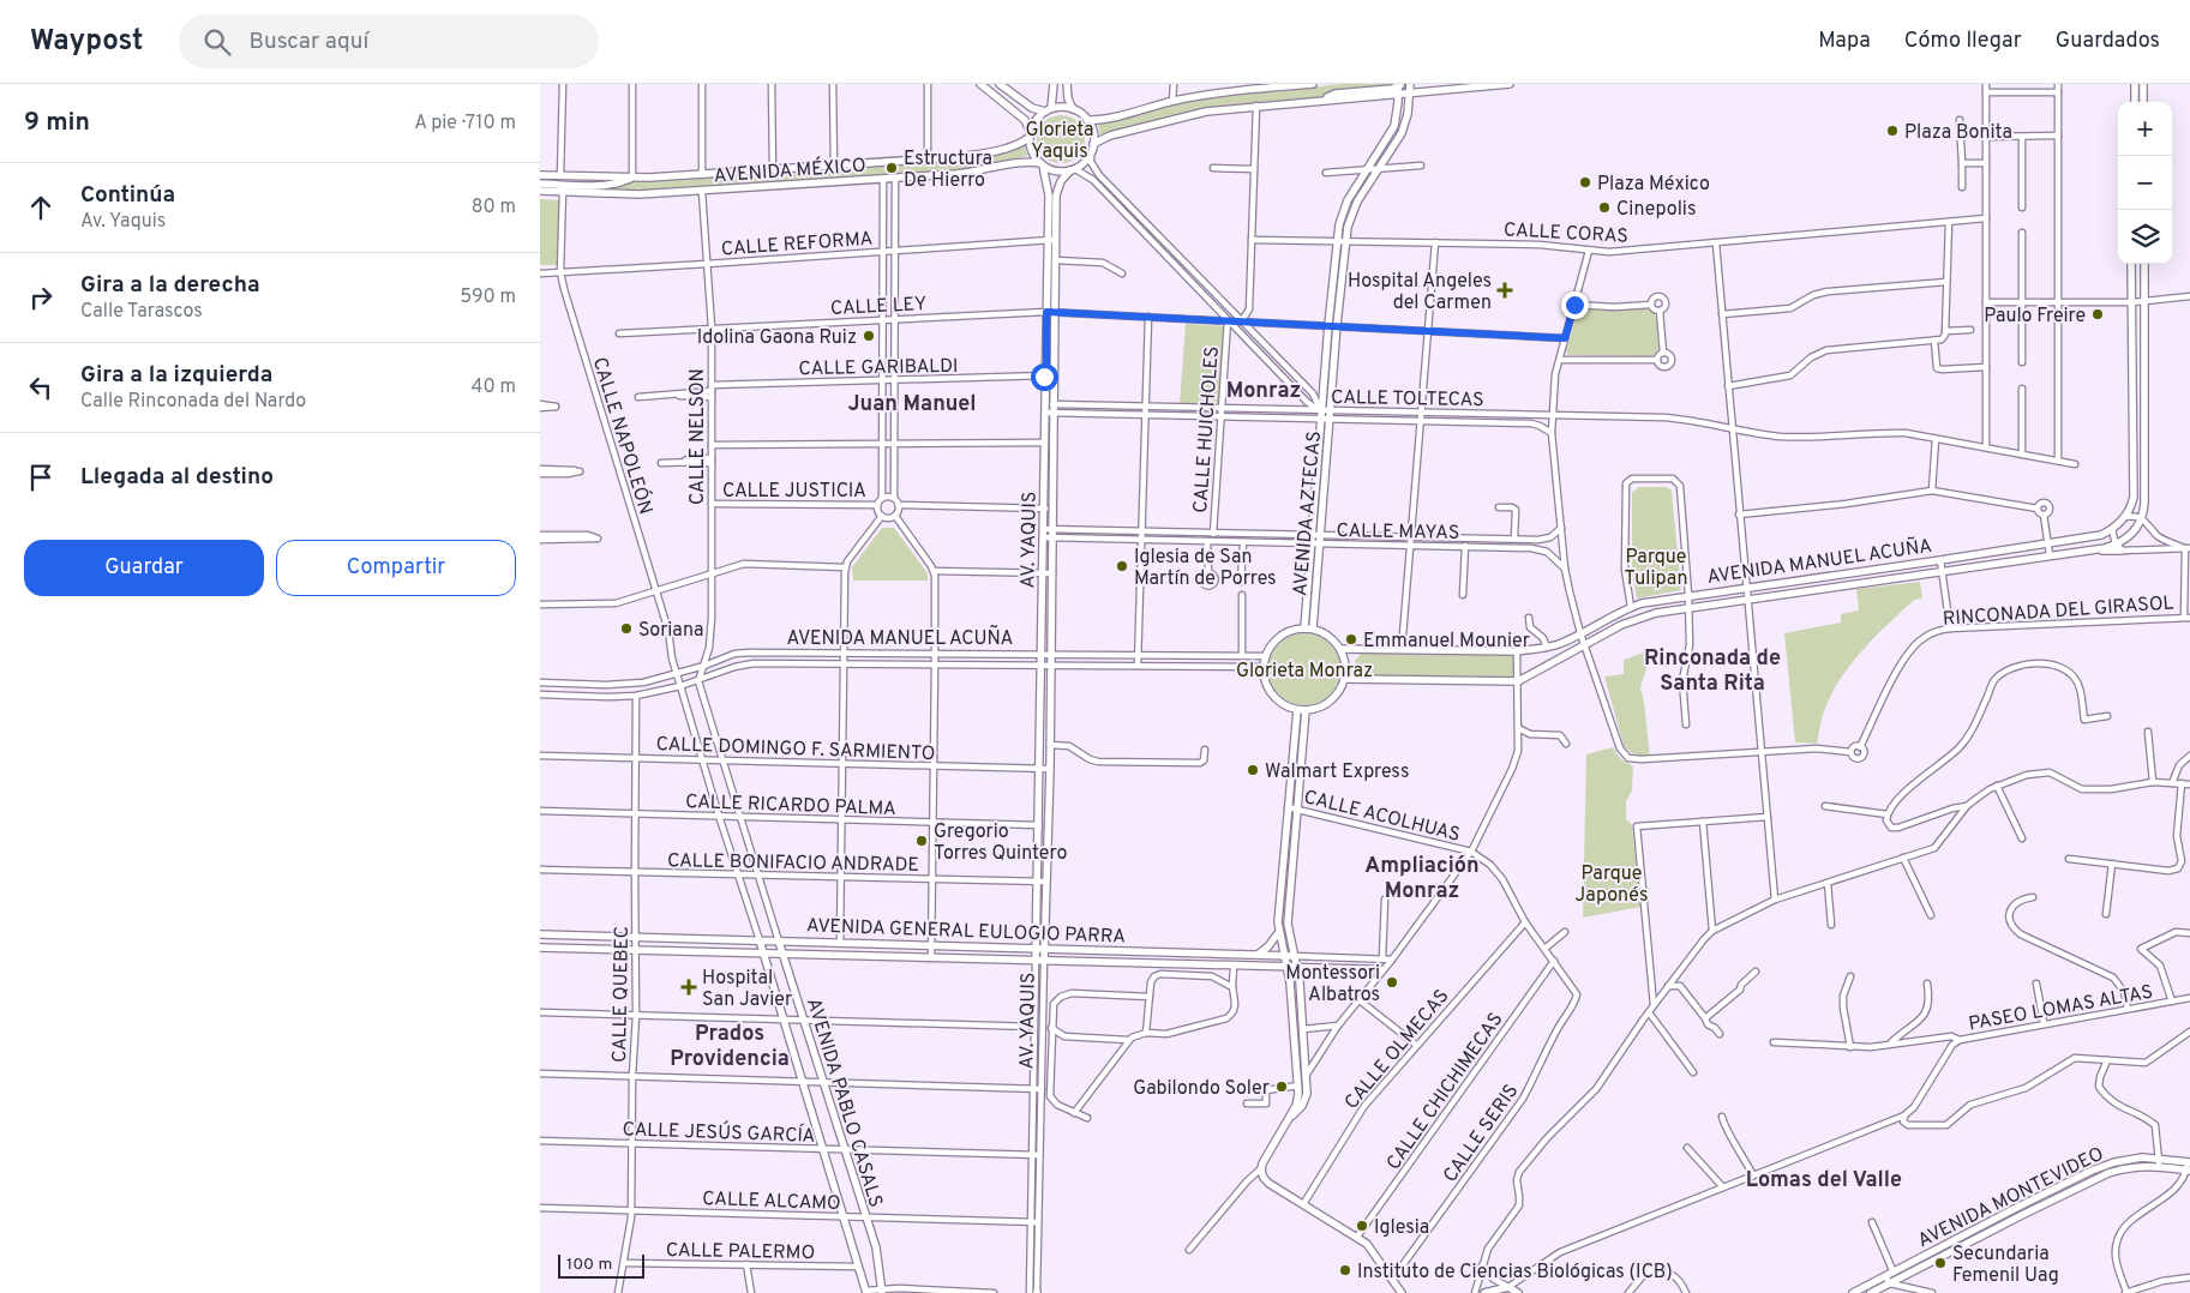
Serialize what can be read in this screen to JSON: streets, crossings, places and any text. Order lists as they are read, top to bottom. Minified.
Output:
{"streets":{"street":["AVENIDA MÉXICO","CALLE CORAS","CALLE REFORMA","CALLE LEY","CALLE GARIBALDI","CALLE TOLTECAS","CALLE HUICHOLES","CALLE NAPOLEÓN","CALLE NELSON","CALLE JUSTICIA","AVENIDA AZTECAS","CALLE MAYAS","AV. YAQUIS","AVENIDA MANUEL ACUÑA","RINCONADA DEL GIRASOL","CALLE DOMINGO F. SARMIENTO","CALLE RICARDO PALMA","CALLE ACOLHUAS","CALLE BONIFACIO ANDRADE","AVENIDA GENERAL EULOGIO PARRA","CALLE QUEBEC","PASEO LOMAS ALTAS","CALLE OLMECAS","CALLE CHICHIMECAS","AVENIDA PABLO CASALS","CALLE JESÚS GARCÍA","CALLE SERIS","AVENIDA MONTEVIDEO","CALLE ALCAMO","CALLE PALERMO"]},"crossings":[["AVENIDA MÉXICO","CALLE NAPOLEÓN"],["AVENIDA MÉXICO","CALLE NELSON"],["AVENIDA MÉXICO","AV. YAQUIS"],["CALLE CORAS","AVENIDA AZTECAS"],["CALLE REFORMA","CALLE NAPOLEÓN"],["CALLE REFORMA","CALLE NELSON"],["CALLE REFORMA","AV. YAQUIS"],["CALLE LEY","CALLE HUICHOLES"],["CALLE LEY","CALLE NELSON"],["CALLE LEY","AVENIDA AZTECAS"],["CALLE LEY","AV. YAQUIS"],["CALLE GARIBALDI","CALLE NELSON"],["CALLE GARIBALDI","AV. YAQUIS"],["CALLE TOLTECAS","CALLE HUICHOLES"],["CALLE TOLTECAS","AVENIDA AZTECAS"],["CALLE TOLTECAS","AV. YAQUIS"],["CALLE HUICHOLES","CALLE MAYAS"],["CALLE NAPOLEÓN","AVENIDA MANUEL ACUÑA"],["CALLE NAPOLEÓN","AVENIDA PABLO CASALS"],["CALLE NELSON","CALLE JUSTICIA"],["CALLE NELSON","AVENIDA MANUEL ACUÑA"],["CALLE NELSON","AVENIDA PABLO CASALS"],["AVENIDA AZTECAS","CALLE MAYAS"],["AVENIDA AZTECAS","AVENIDA MANUEL ACUÑA"],["CALLE MAYAS","AV. YAQUIS"],["AV. YAQUIS","AVENIDA MANUEL ACUÑA"],["AV. YAQUIS","CALLE DOMINGO F. SARMIENTO"],["AV. YAQUIS","CALLE RICARDO PALMA"],["AV. YAQUIS","CALLE BONIFACIO ANDRADE"],["AV. YAQUIS","AVENIDA GENERAL EULOGIO PARRA"],["AV. YAQUIS","CALLE JESÚS GARCÍA"],["AV. YAQUIS","CALLE ALCAMO"],["AVENIDA MANUEL ACUÑA","CALLE QUEBEC"],["AVENIDA MANUEL ACUÑA","AVENIDA PABLO CASALS"],["CALLE DOMINGO F. SARMIENTO","CALLE QUEBEC"],["CALLE DOMINGO F. SARMIENTO","AVENIDA PABLO CASALS"],["CALLE RICARDO PALMA","CALLE QUEBEC"],["CALLE RICARDO PALMA","AVENIDA PABLO CASALS"],["CALLE ACOLHUAS","CALLE OLMECAS"],["CALLE ACOLHUAS","CALLE CHICHIMECAS"],["CALLE ACOLHUAS","CALLE SERIS"],["CALLE BONIFACIO ANDRADE","CALLE QUEBEC"],["CALLE BONIFACIO ANDRADE","AVENIDA PABLO CASALS"],["AVENIDA GENERAL EULOGIO PARRA","CALLE QUEBEC"],["AVENIDA GENERAL EULOGIO PARRA","AVENIDA PABLO CASALS"],["CALLE QUEBEC","CALLE JESÚS GARCÍA"],["CALLE QUEBEC","CALLE ALCAMO"],["CALLE QUEBEC","CALLE PALERMO"],["AVENIDA PABLO CASALS","CALLE JESÚS GARCÍA"],["AVENIDA PABLO CASALS","CALLE ALCAMO"],["AVENIDA PABLO CASALS","CALLE PALERMO"]],"districts":["Monraz","Juan Manuel","Rinconada de Santa Rita","Ampliación Monraz","Prados Providencia","Lomas del Valle"],"parks":["Glorieta Yaquis","Parque Tulipan","Glorieta Monraz","Parque Japonés"],"places":{"other":["Plaza Bonita","Estructura De Hierro","Plaza México","Cinepolis","Paulo Freire","Idolina Gaona Ruiz","Iglesia de San Martín de Porres","Soriana","Emmanuel Mounier","Walmart Express","Gregorio Torres Quintero","Montessori Albatros","Gabilondo Soler","Iglesia","Secundaria Femenil Uag","Instituto de Ciencias Biológicas (ICB)"],"health":["Hospital Angeles del Carmen","Hospital San Javier"]},"scale_bar":"100 m","page":{"header":"Waypost","search":"Buscar aquí","nav":["Mapa","Cómo llegar","Guardados"],"heading":["9 min","A pie · 710 m"],"map_buttons":["+","−"],"list":[["Continúa","Av. Yaquis","80 m"],["Gira a la derecha","Calle Tarascos","590 m"],["Gira a la izquierda","Calle Rinconada del Nardo","40 m"],"Llegada al destino"],"buttons":["Guardar","Compartir"],"scale":"100 m"}}
